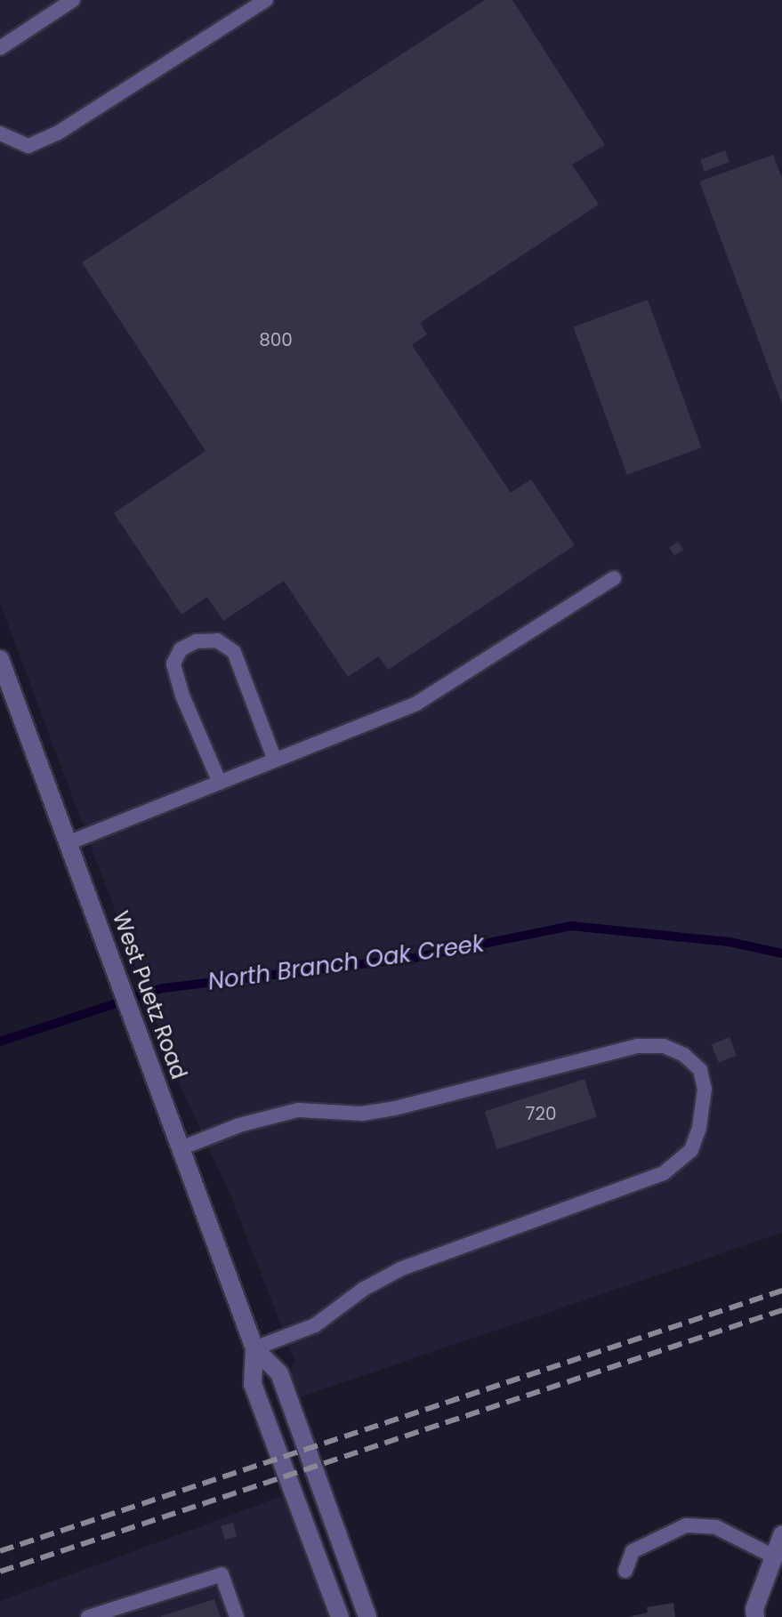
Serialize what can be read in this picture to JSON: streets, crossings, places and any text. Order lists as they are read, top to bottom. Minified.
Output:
{"streets":{"street":["West Puetz Road"]},"water":["North Branch Oak Creek"],"house_numbers":["800","720"]}
